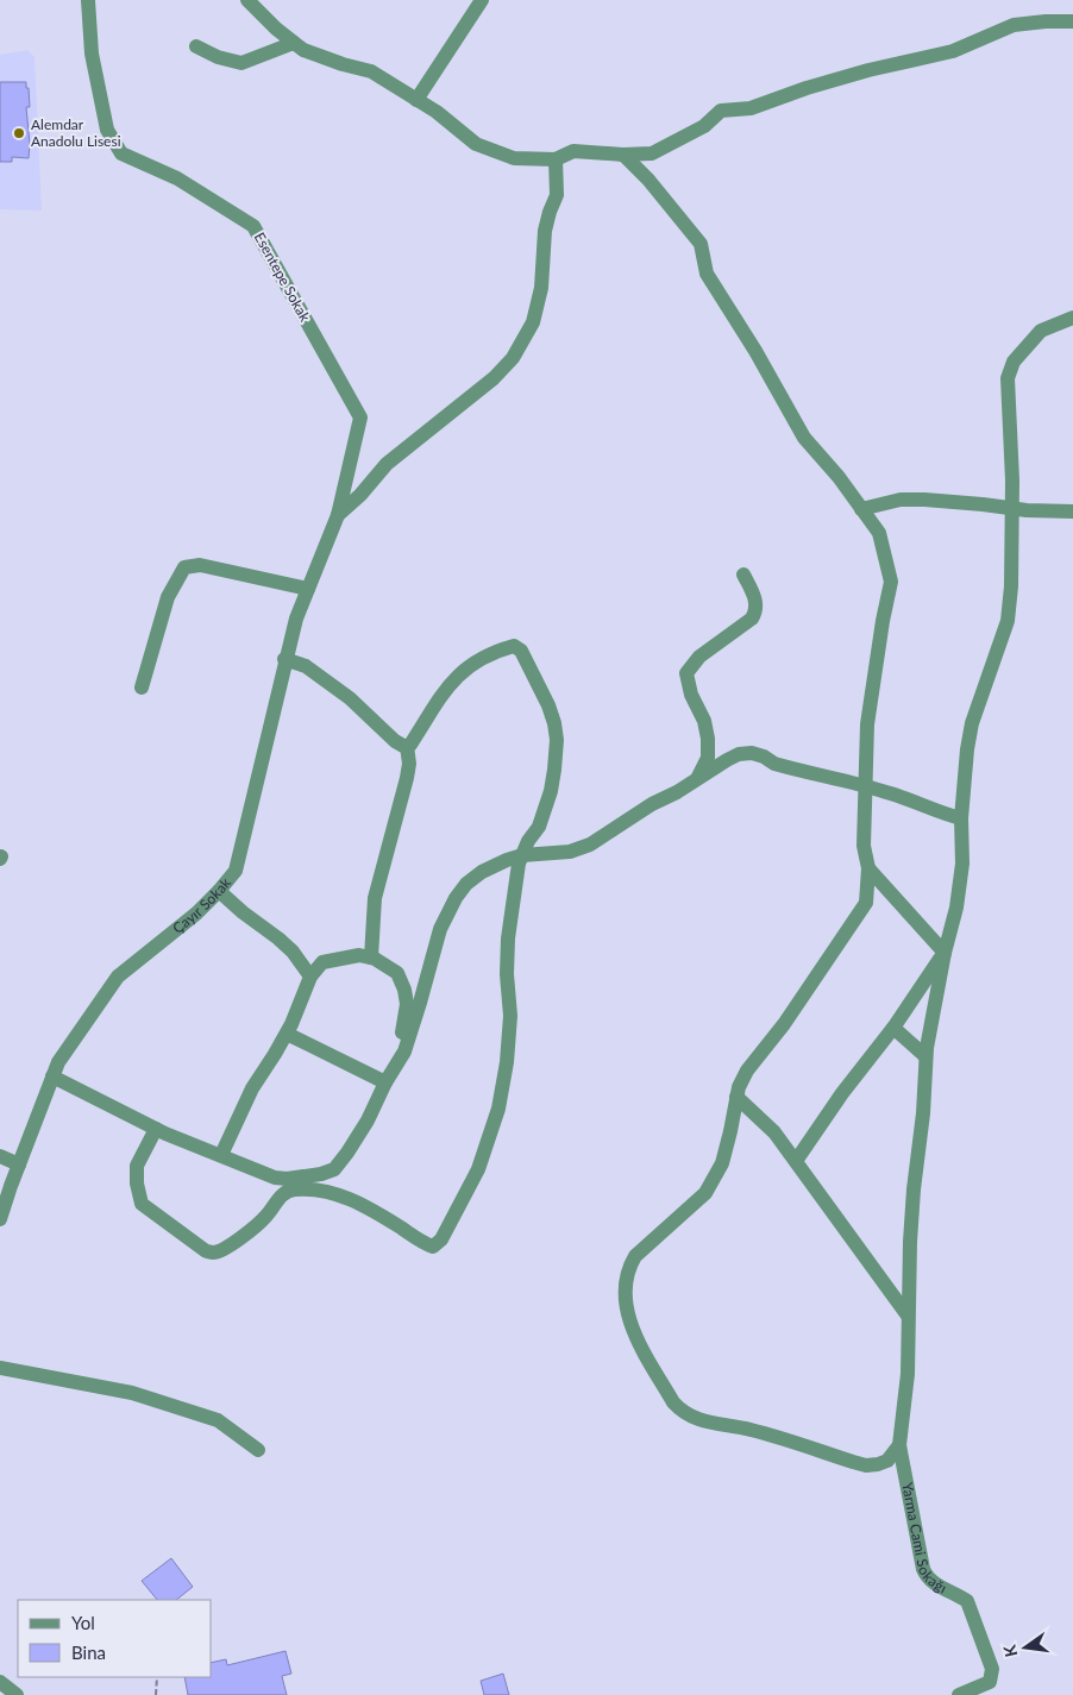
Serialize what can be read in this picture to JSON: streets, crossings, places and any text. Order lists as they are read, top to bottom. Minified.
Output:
{"streets":{"street":["Esentepe Sokak","Çayır Sokak","Yarma Cami Sokağı"]},"crossings":[["Esentepe Sokak","Çayır Sokak"]],"places":["Alemdar Anadolu Lisesi"],"legend":["Yol","Bina"],"north":"left"}
